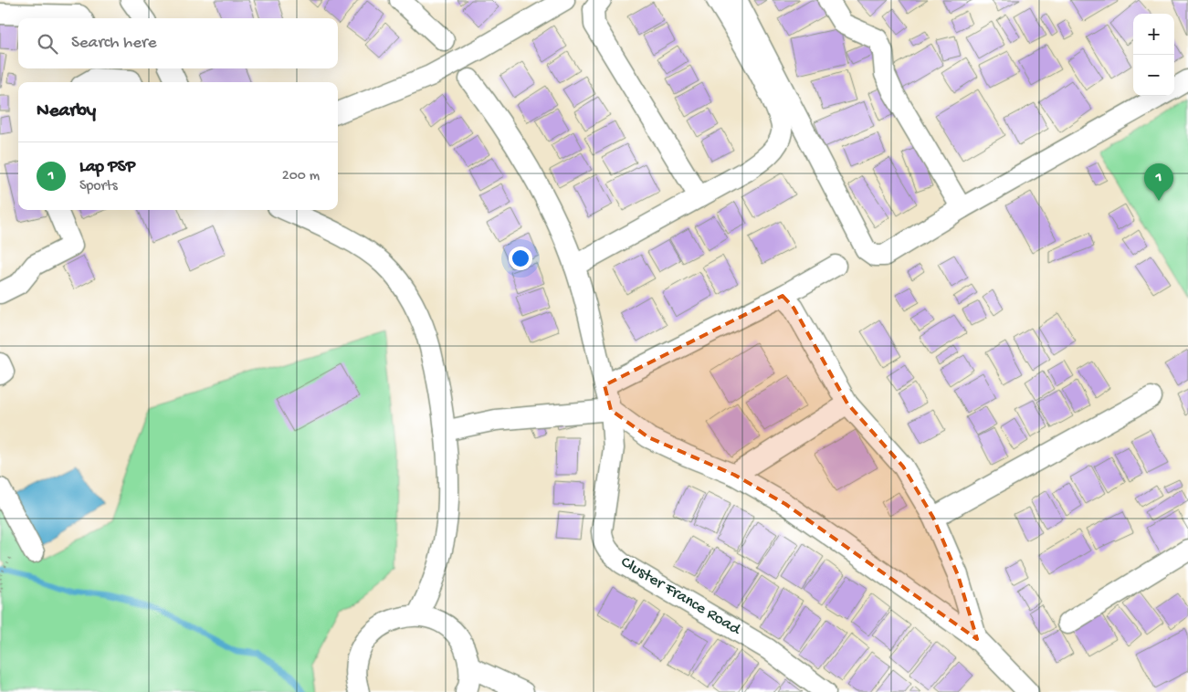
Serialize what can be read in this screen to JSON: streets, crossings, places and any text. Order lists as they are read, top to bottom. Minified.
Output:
{"streets":{"street":["Cluster France Road"]},"page":{"map_buttons":["+","−"],"search":"Search here","heading":"Nearby","list":[{"mark":"1","name":"Lap PSP","note":"Sports","value":"200 m"}],"pins":"1"}}
